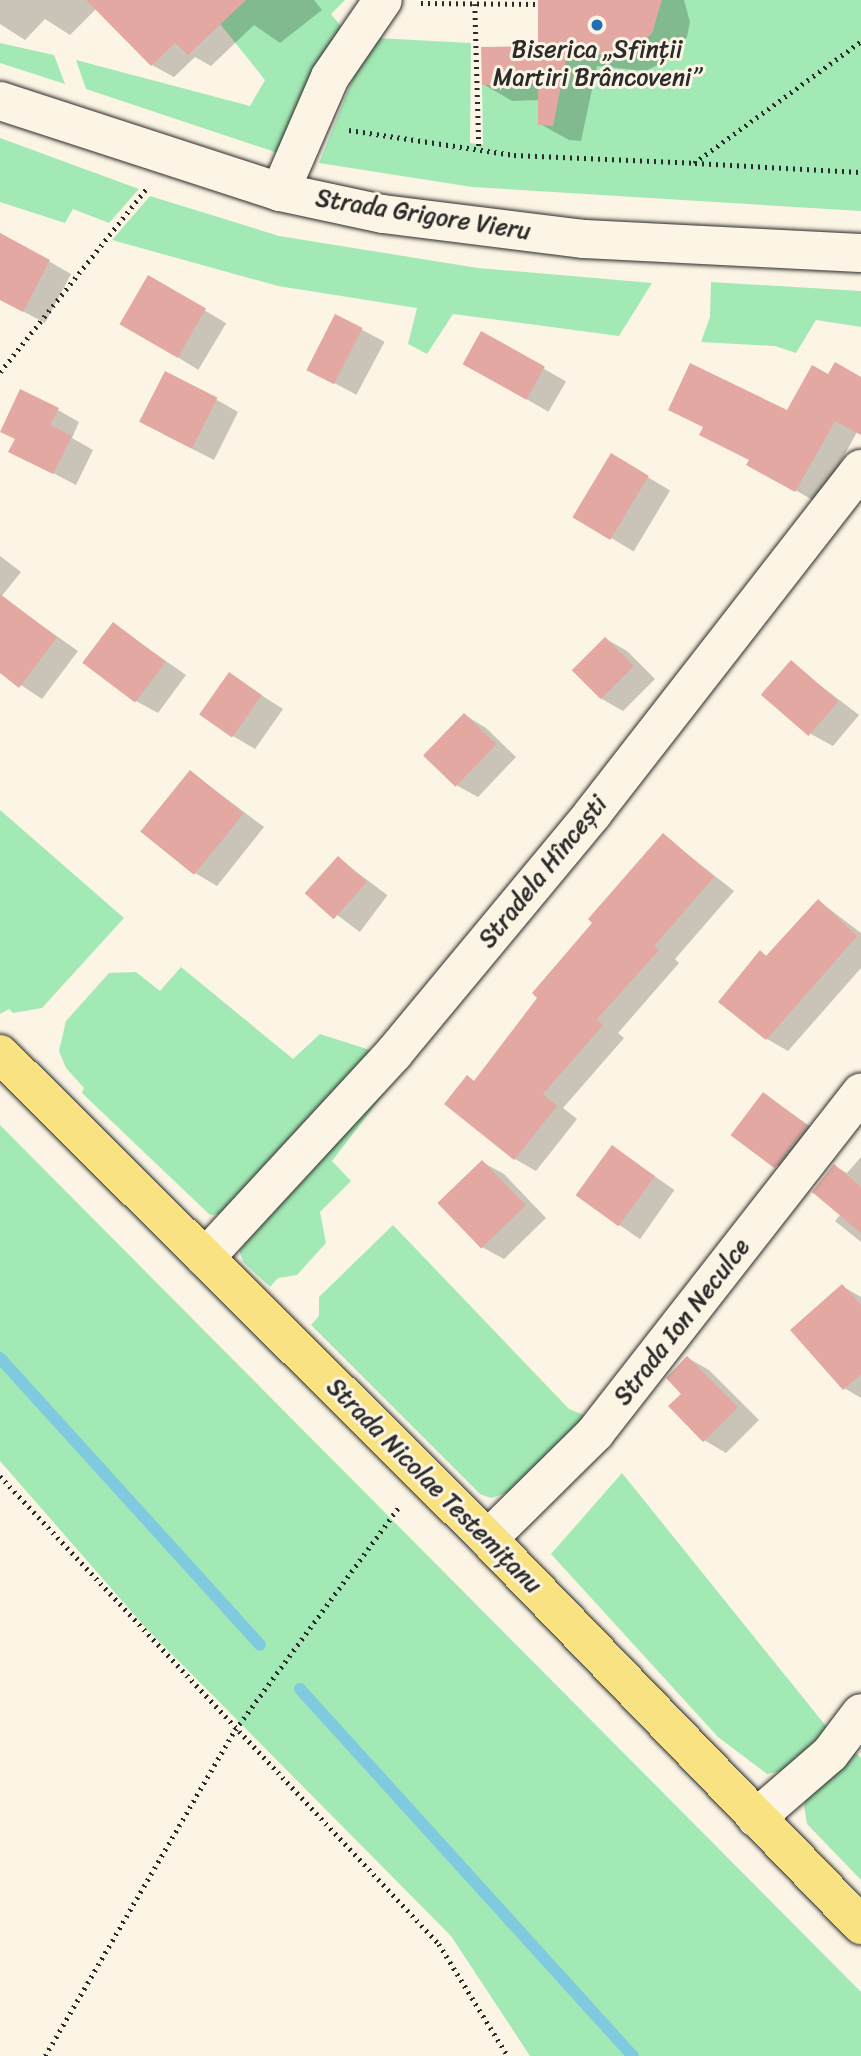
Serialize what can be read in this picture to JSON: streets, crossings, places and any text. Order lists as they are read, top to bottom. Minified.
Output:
{"streets":{"main road":["Strada Nicolae Testemițanu"],"street":["Strada Grigore Vieru","Stradela Hîncești","Strada Ion Neculce"]},"crossings":[["Stradela Hîncești","Strada Nicolae Testemițanu"],["Strada Ion Neculce","Strada Nicolae Testemițanu"]],"places":["Biserica „Sfinții Martiri Brâncoveni”"]}
